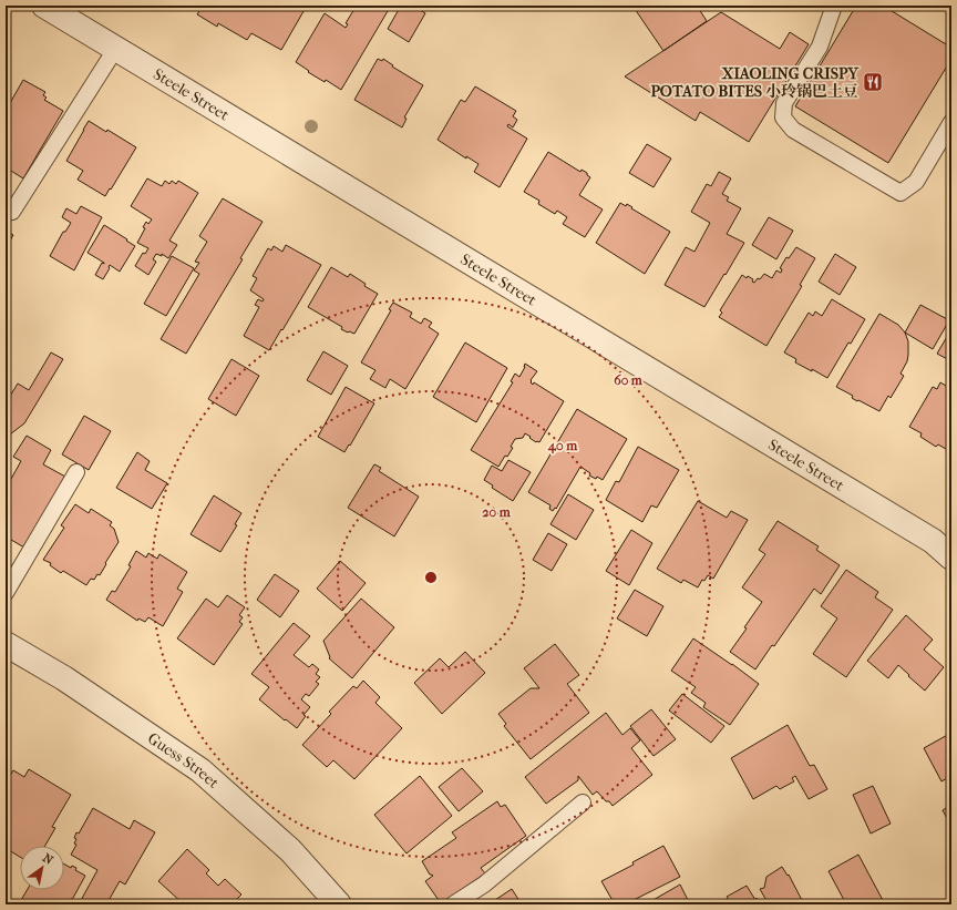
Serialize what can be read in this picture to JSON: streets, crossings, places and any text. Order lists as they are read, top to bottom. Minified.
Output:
{"streets":{"street":["Steele Street","Guess Street"]},"places":{"restaurant":["XIAOLING CRISPY POTATO BITES 小玲锅巴土豆"]},"north":"top right","rings":["60 m","40 m","20 m"]}
